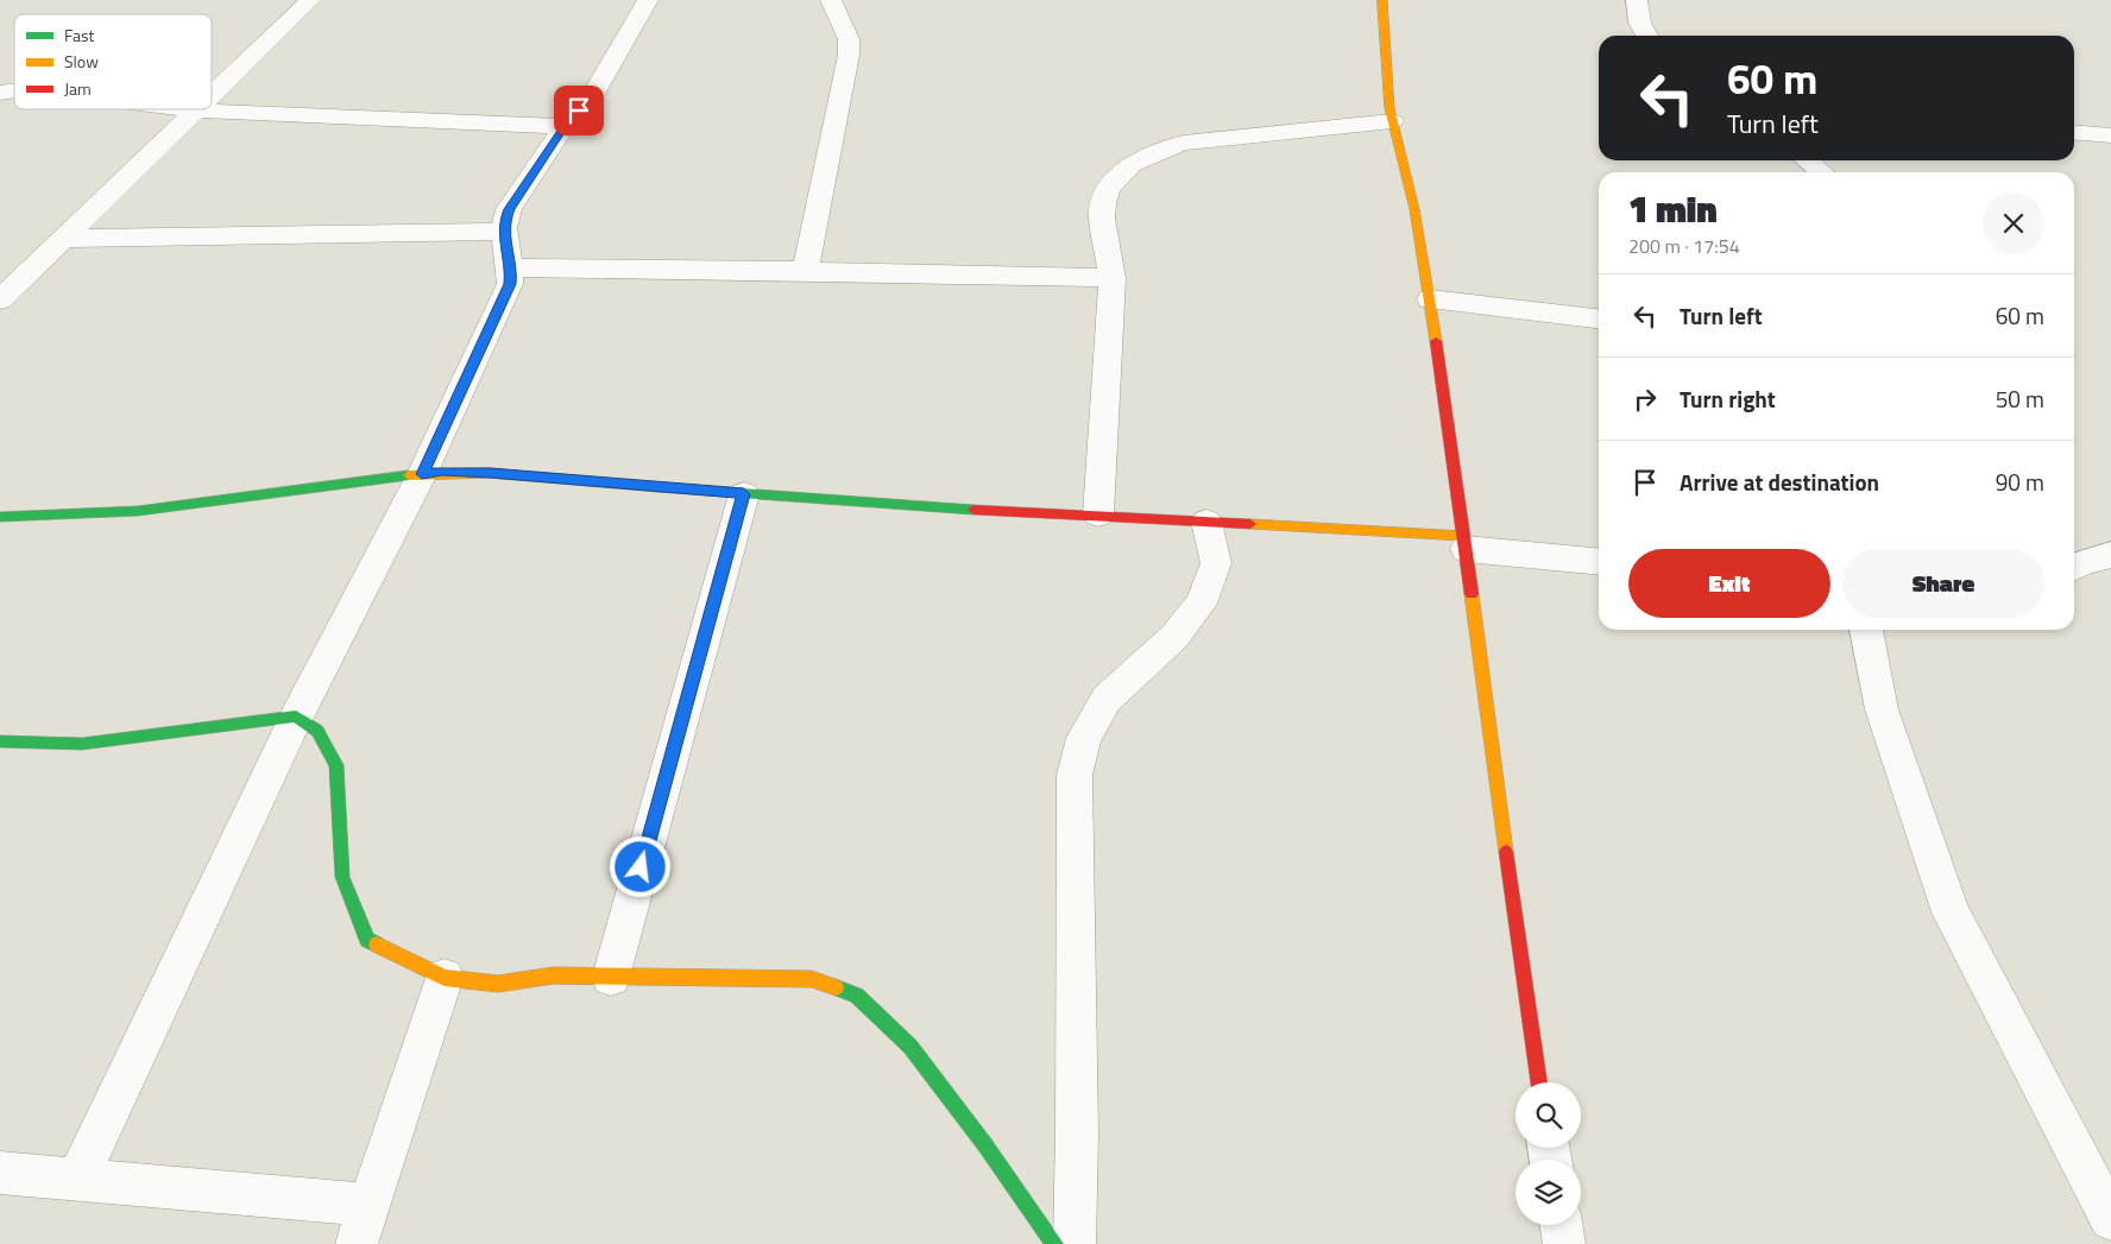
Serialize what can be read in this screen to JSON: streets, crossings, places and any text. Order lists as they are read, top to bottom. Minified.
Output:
{"legend":["Fast","Slow","Jam"],"page":{"turn":["60 m","Turn left"],"heading":["1 min","200 m · 17:54"],"list":[{"name":"Turn left","value":"60 m"},{"name":"Turn right","value":"50 m"},{"name":"Arrive at destination","value":"90 m"}],"buttons":["Exit","Share"]}}
